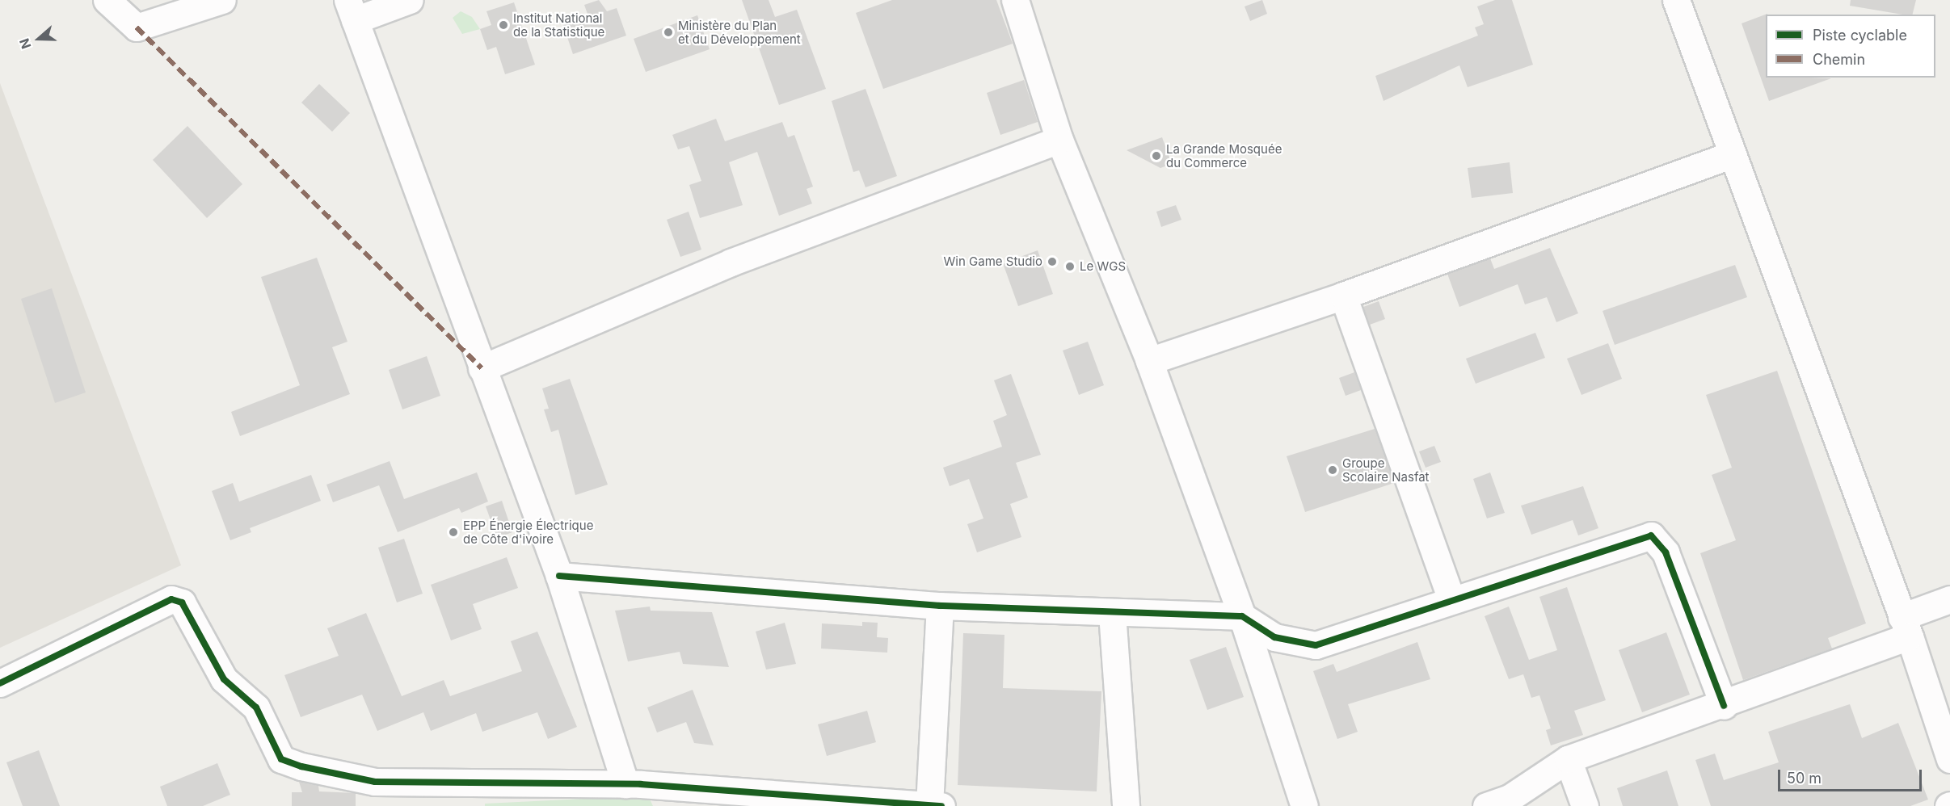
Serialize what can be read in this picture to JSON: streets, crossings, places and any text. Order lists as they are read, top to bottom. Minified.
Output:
{"places":["Institut National de la Statistique","Ministère du Plan et du Développement","La Grande Mosquée du Commerce","Win Game Studio","Le WGS","Groupe Scolaire Nasfat","EPP Énergie Électrique de Côte d'ivoire"],"legend":["Piste cyclable","Chemin"],"scale_bar":"50 m","north":"left"}
